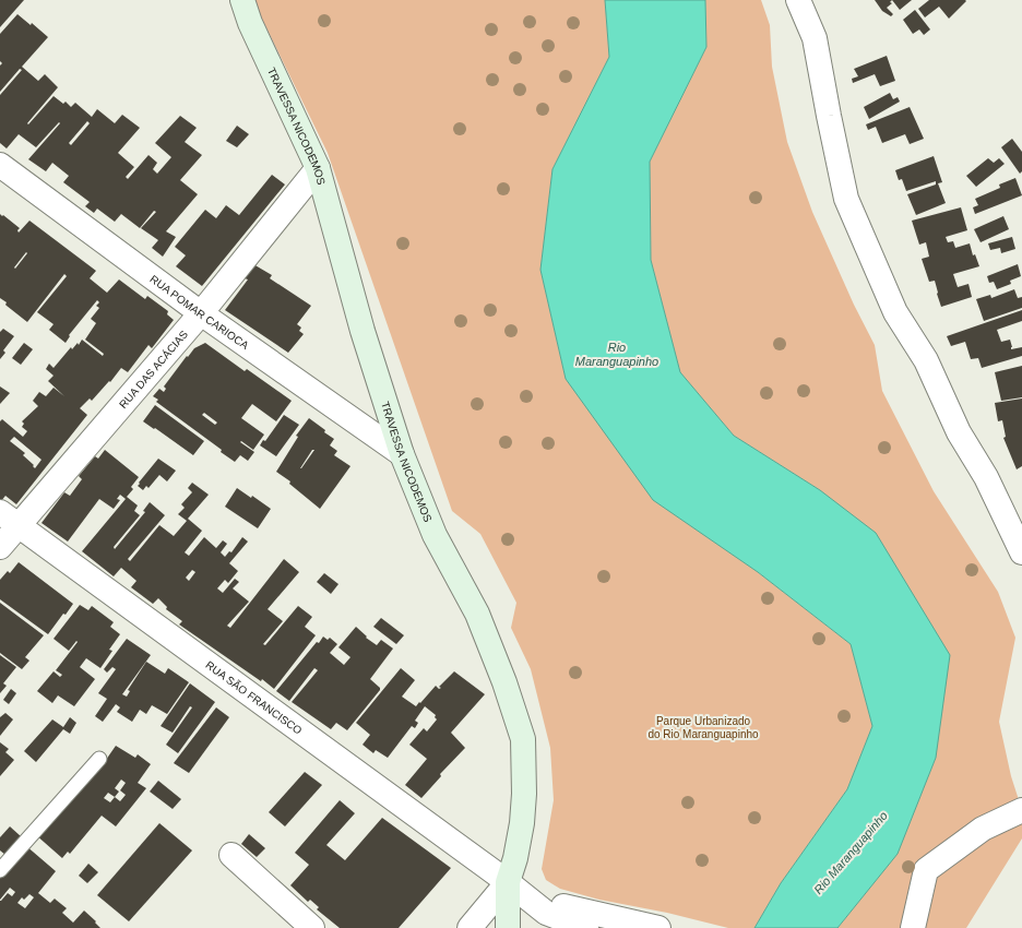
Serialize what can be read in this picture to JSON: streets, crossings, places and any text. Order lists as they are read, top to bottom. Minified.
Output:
{"streets":{"main road":["TRAVESSA NICODEMOS"],"street":["RUA POMAR CARIOCA","RUA DAS ACÁCIAS","RUA SÃO FRANCISCO"]},"crossings":[["TRAVESSA NICODEMOS","RUA POMAR CARIOCA"],["TRAVESSA NICODEMOS","RUA DAS ACÁCIAS"],["TRAVESSA NICODEMOS","RUA SÃO FRANCISCO"],["RUA POMAR CARIOCA","RUA DAS ACÁCIAS"],["RUA DAS ACÁCIAS","RUA SÃO FRANCISCO"]],"water":["Rio Maranguapinho"],"parks":["Parque Urbanizado do Rio Maranguapinho"]}
